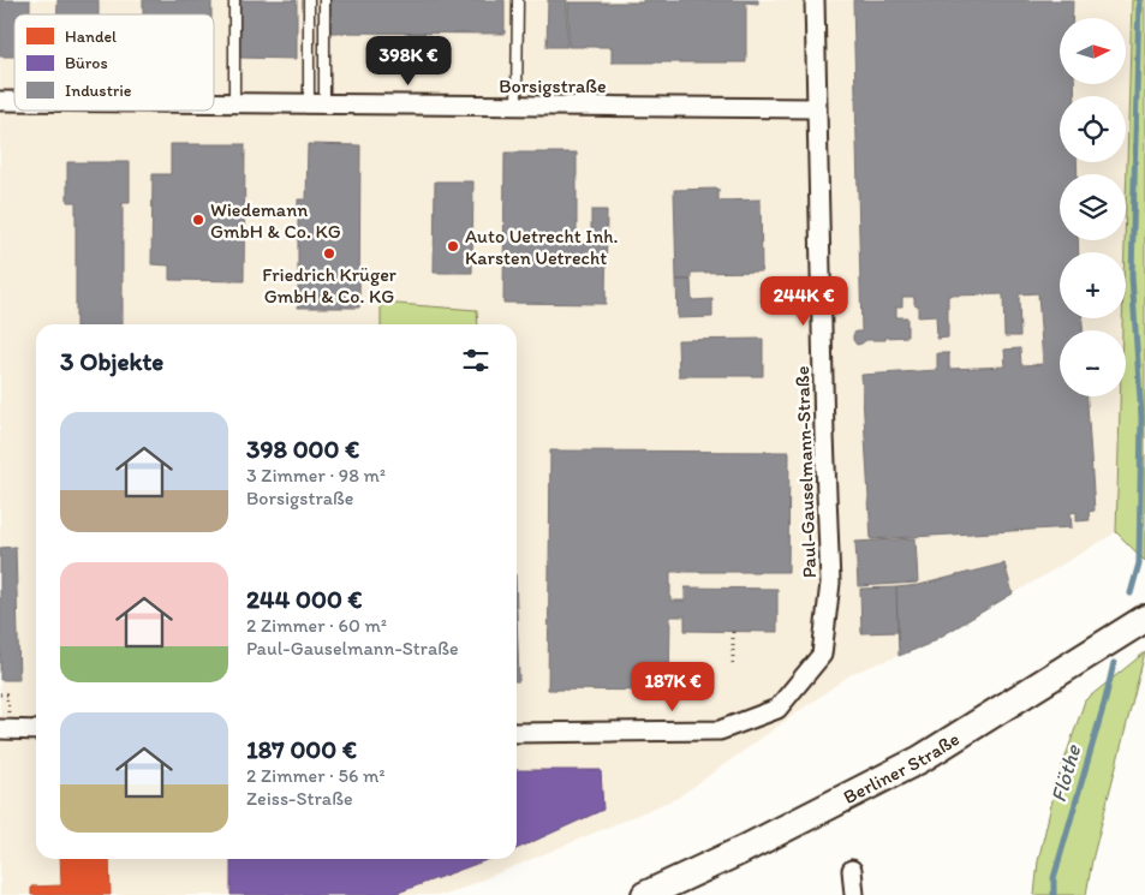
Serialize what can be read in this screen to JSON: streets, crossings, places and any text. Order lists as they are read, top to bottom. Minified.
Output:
{"streets":{"main road":["Berliner Straße"],"street":["Borsigstraße","Paul-Gauselmann-Straße"]},"crossings":[["Borsigstraße","Paul-Gauselmann-Straße"]],"water":["Flöthe"],"places":["Wiedemann GmbH & Co. KG","Auto Uetrecht Inh. Karsten Uetrecht","Friedrich Krüger GmbH & Co. KG"],"legend":["Handel","Büros","Industrie"],"north":"right","page":{"map_buttons":["+","−"],"price":["398K €","244K €","187K €"],"heading":"3 Objekte","list":[{"name":"398 000 €","note":"3 Zimmer · 98 m² · Borsigstraße"},{"name":"244 000 €","note":"2 Zimmer · 60 m² · Paul-Gauselmann-Straße"},{"name":"187 000 €","note":"2 Zimmer · 56 m² · Zeiss-Straße"}]}}
